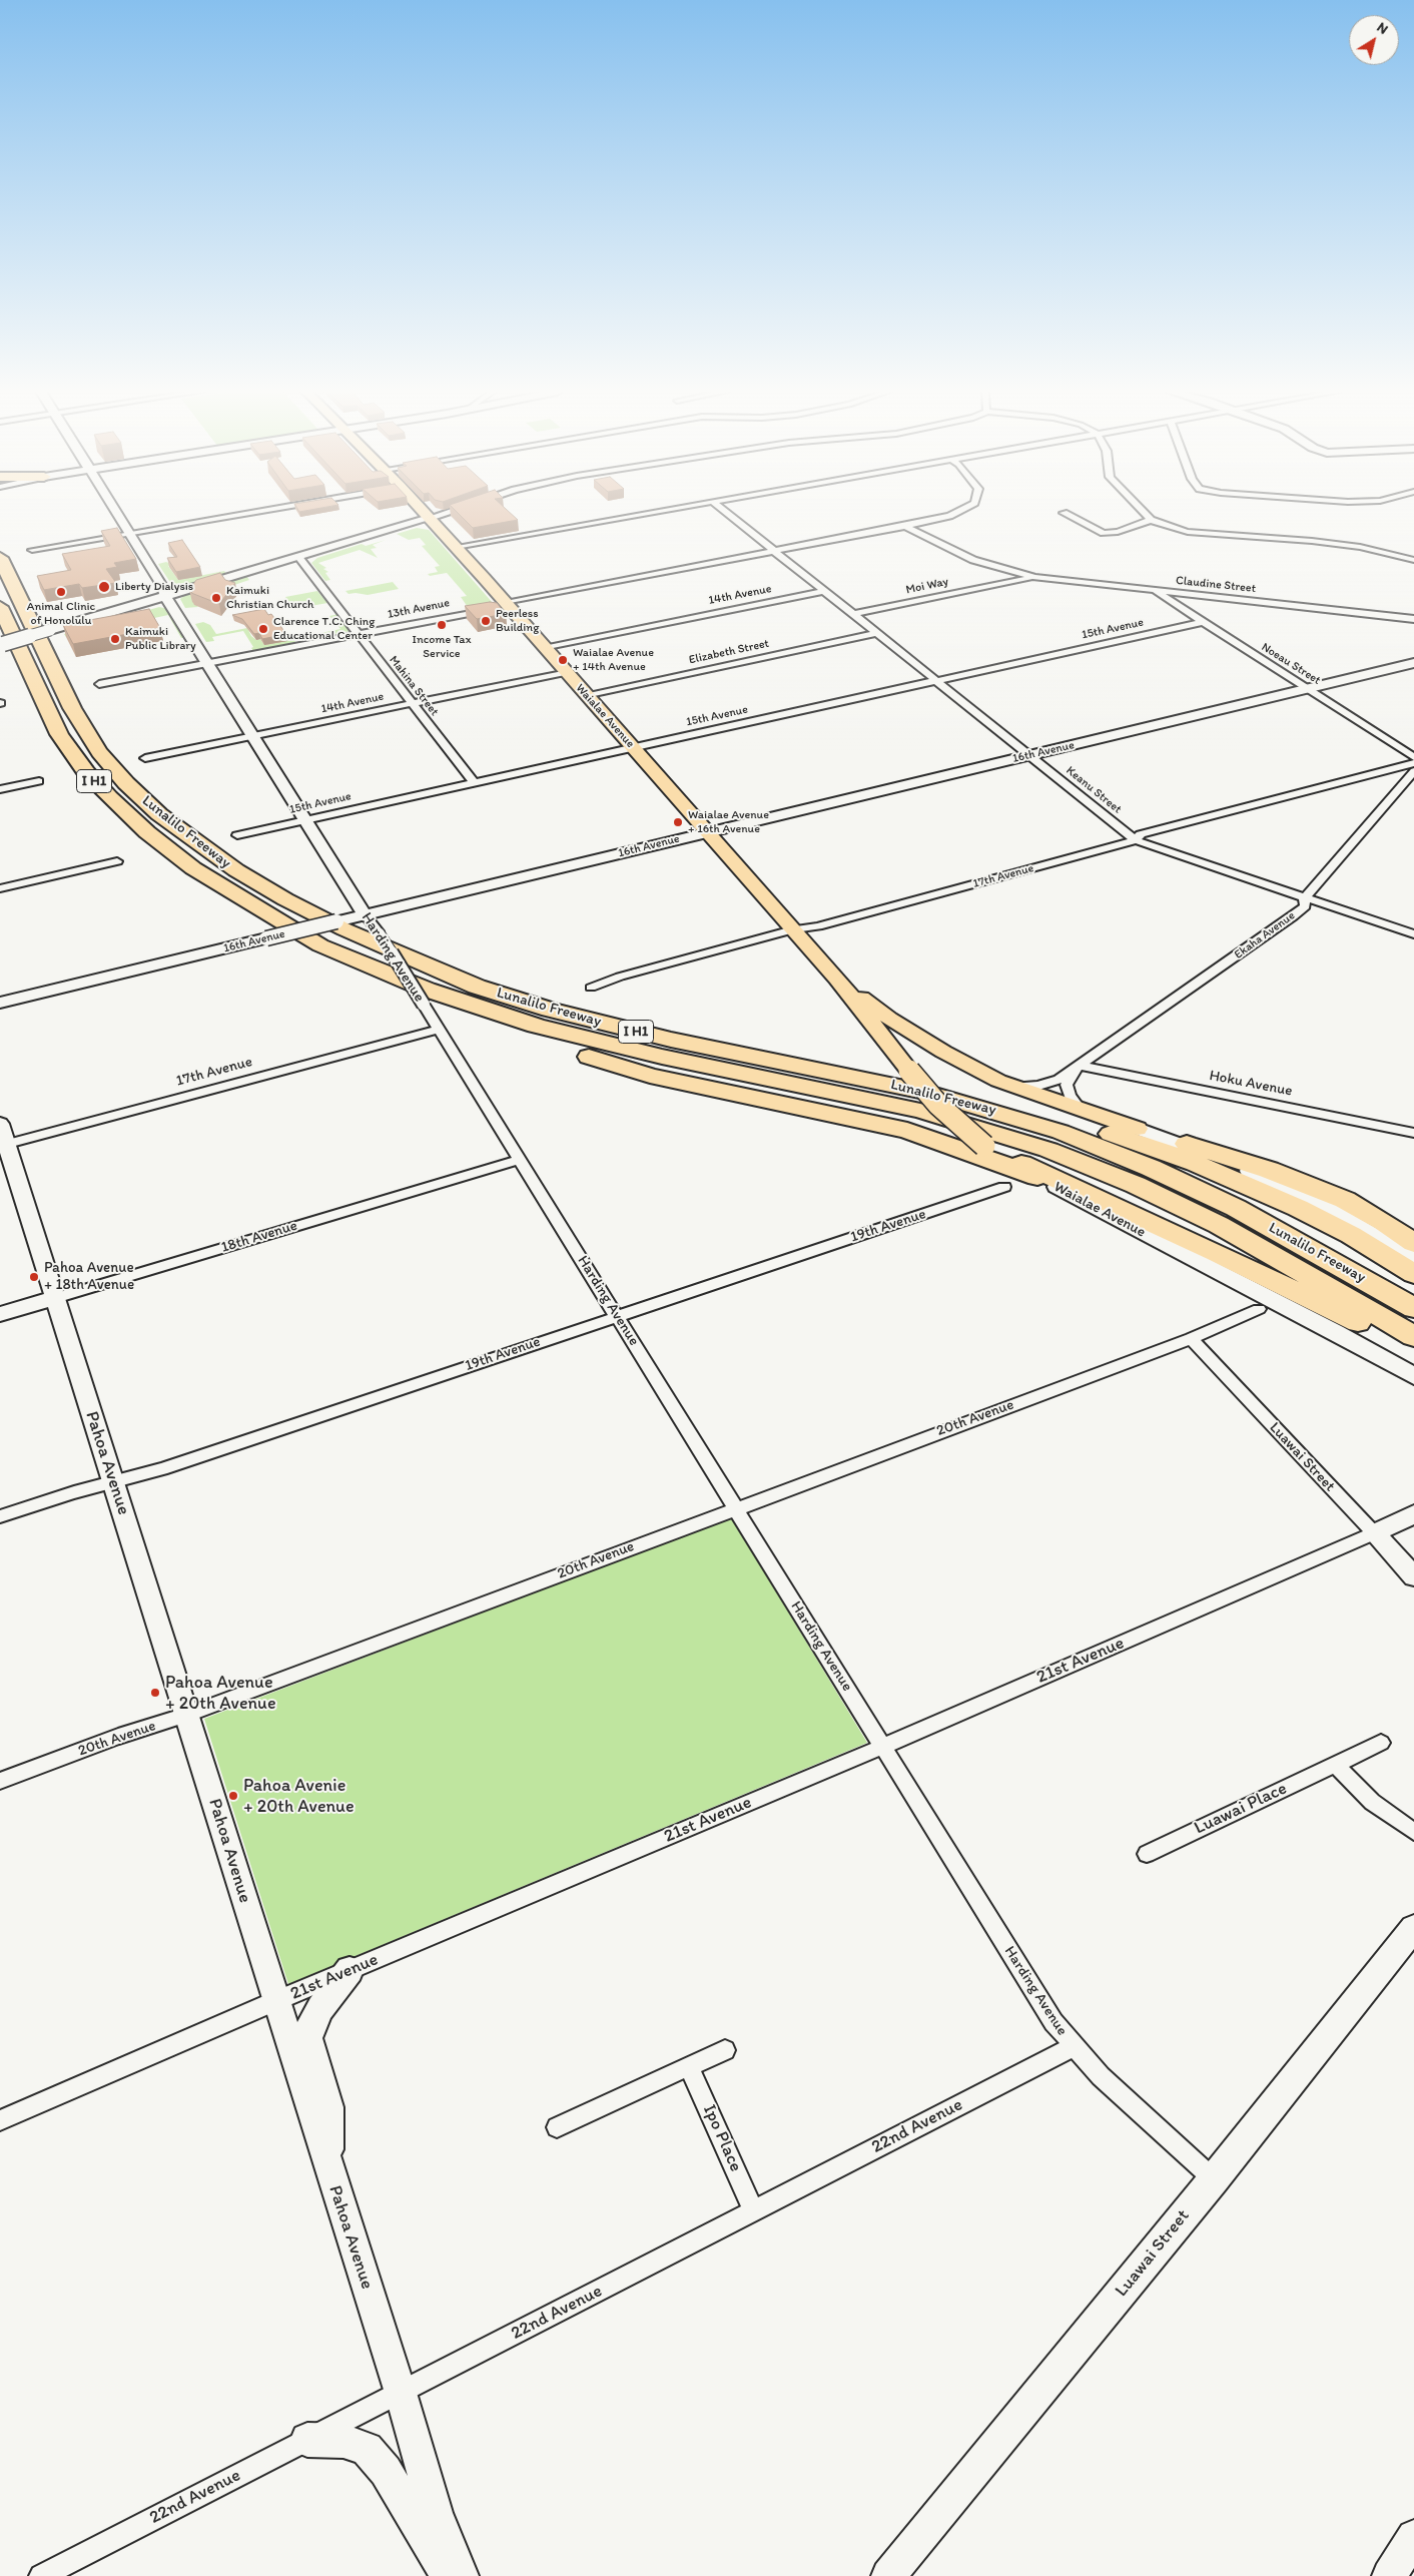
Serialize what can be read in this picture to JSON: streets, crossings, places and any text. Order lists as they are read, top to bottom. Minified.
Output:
{"streets":{"highway":["I H1","Lunalilo Freeway"],"main road":["Waialae Avenue"],"street":["Claudine Street","Moi Way","14th Avenue","13th Avenue","15th Avenue","Elizabeth Street","Noeau Street","Mahina Street","16th Avenue","Keanu Street","17th Avenue","Ekaha Avenue","Harding Avenue","Hoku Avenue","19th Avenue","18th Avenue","20th Avenue","Luawai Street","Pahoa Avenue","21st Avenue","Luawai Place","22nd Avenue","Ipo Place"]},"crossings":[["Claudine Street","Moi Way"],["Claudine Street","13th Avenue"],["Claudine Street","Noeau Street"],["Moi Way","Keanu Street"],["14th Avenue","Mahina Street"],["14th Avenue","Waialae Avenue"],["14th Avenue","Keanu Street"],["14th Avenue","Harding Avenue"],["13th Avenue","Mahina Street"],["13th Avenue","Waialae Avenue"],["13th Avenue","Keanu Street"],["13th Avenue","Harding Avenue"],["15th Avenue","Noeau Street"],["15th Avenue","Mahina Street"],["15th Avenue","Waialae Avenue"],["15th Avenue","Keanu Street"],["15th Avenue","Harding Avenue"],["Elizabeth Street","Waialae Avenue"],["Elizabeth Street","Keanu Street"],["Noeau Street","16th Avenue"],["Waialae Avenue","16th Avenue"],["Waialae Avenue","17th Avenue"],["Waialae Avenue","Ekaha Avenue"],["16th Avenue","Keanu Street"],["16th Avenue","Harding Avenue"],["Keanu Street","17th Avenue"],["Keanu Street","Ekaha Avenue"],["17th Avenue","Harding Avenue"],["17th Avenue","Pahoa Avenue"],["Ekaha Avenue","Hoku Avenue"],["Harding Avenue","19th Avenue"],["Harding Avenue","18th Avenue"],["Harding Avenue","20th Avenue"],["Harding Avenue","Luawai Street"],["Harding Avenue","21st Avenue"],["Harding Avenue","22nd Avenue"],["19th Avenue","Pahoa Avenue"],["18th Avenue","Pahoa Avenue"],["20th Avenue","Luawai Street"],["20th Avenue","Pahoa Avenue"],["Luawai Street","21st Avenue"],["Pahoa Avenue","21st Avenue"],["Pahoa Avenue","22nd Avenue"],["22nd Avenue","Ipo Place"]],"places":["Liberty Dialysis","Animal Clinic of Honolulu","Kaimuki Christian Church","Peerless Building","Income Tax Service","Clarence T.C. Ching Educational Center","Kaimuki Public Library","Waialae Avenue + 14th Avenue","Waialae Avenue + 16th Avenue","Pahoa Avenue + 18th Avenue","Pahoa Avenue + 20th Avenue","Pahoa Avenie + 20th Avenue"],"north":"top right"}
